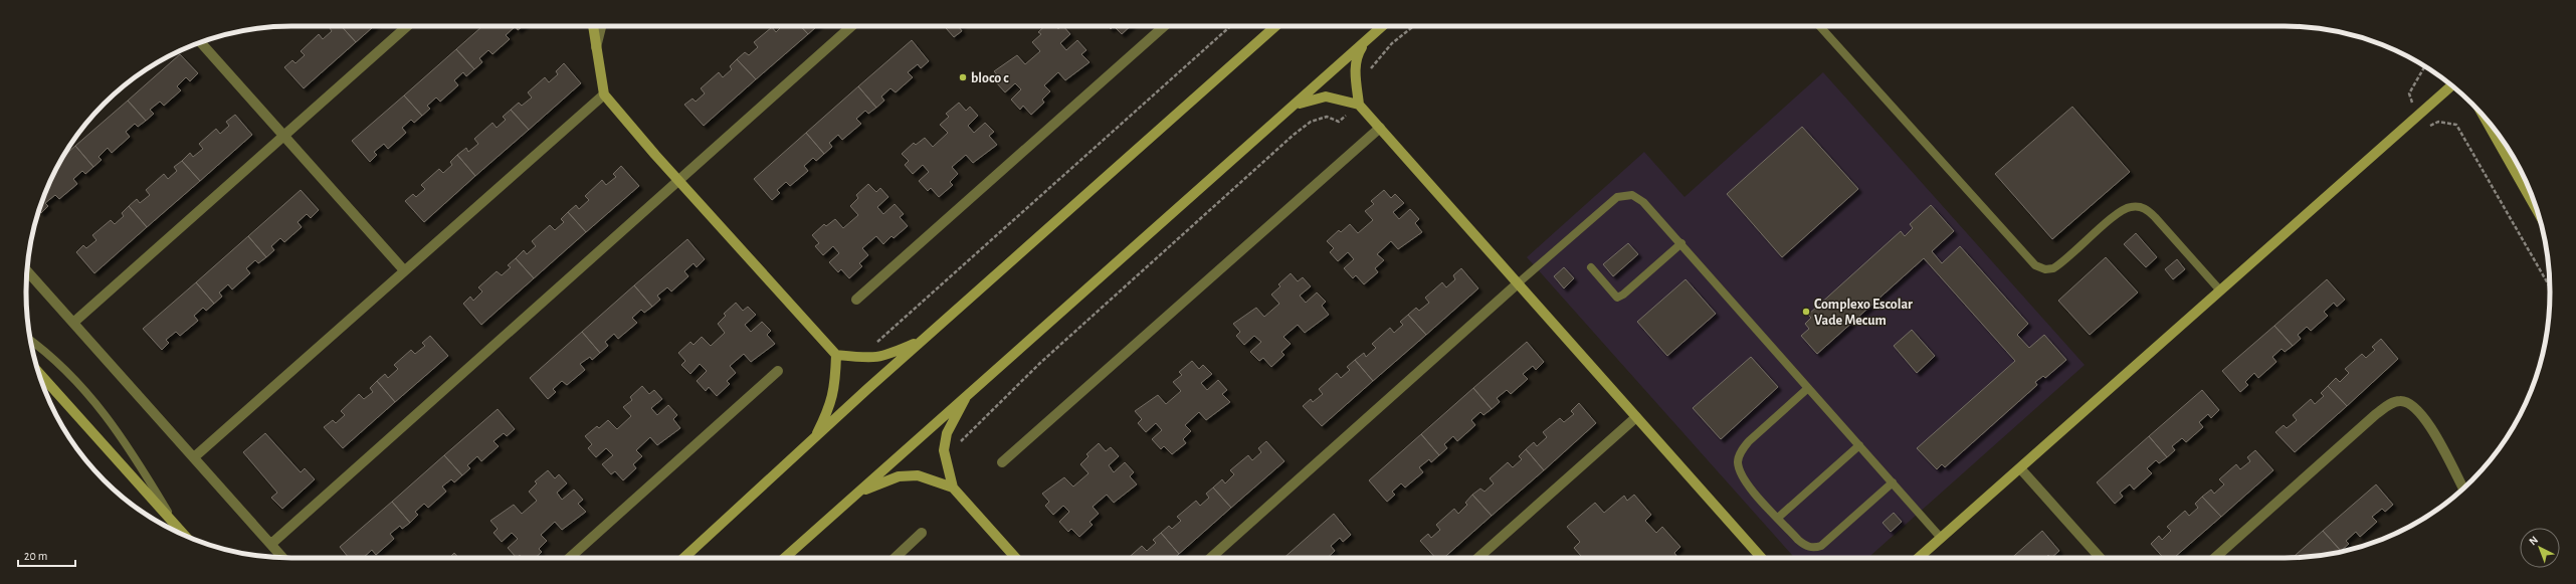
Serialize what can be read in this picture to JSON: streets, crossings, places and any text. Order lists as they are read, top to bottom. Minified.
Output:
{"places":["bloco c","Complexo Escolar Vade Mecum"],"scale_bar":"20 m","north":"top left"}
